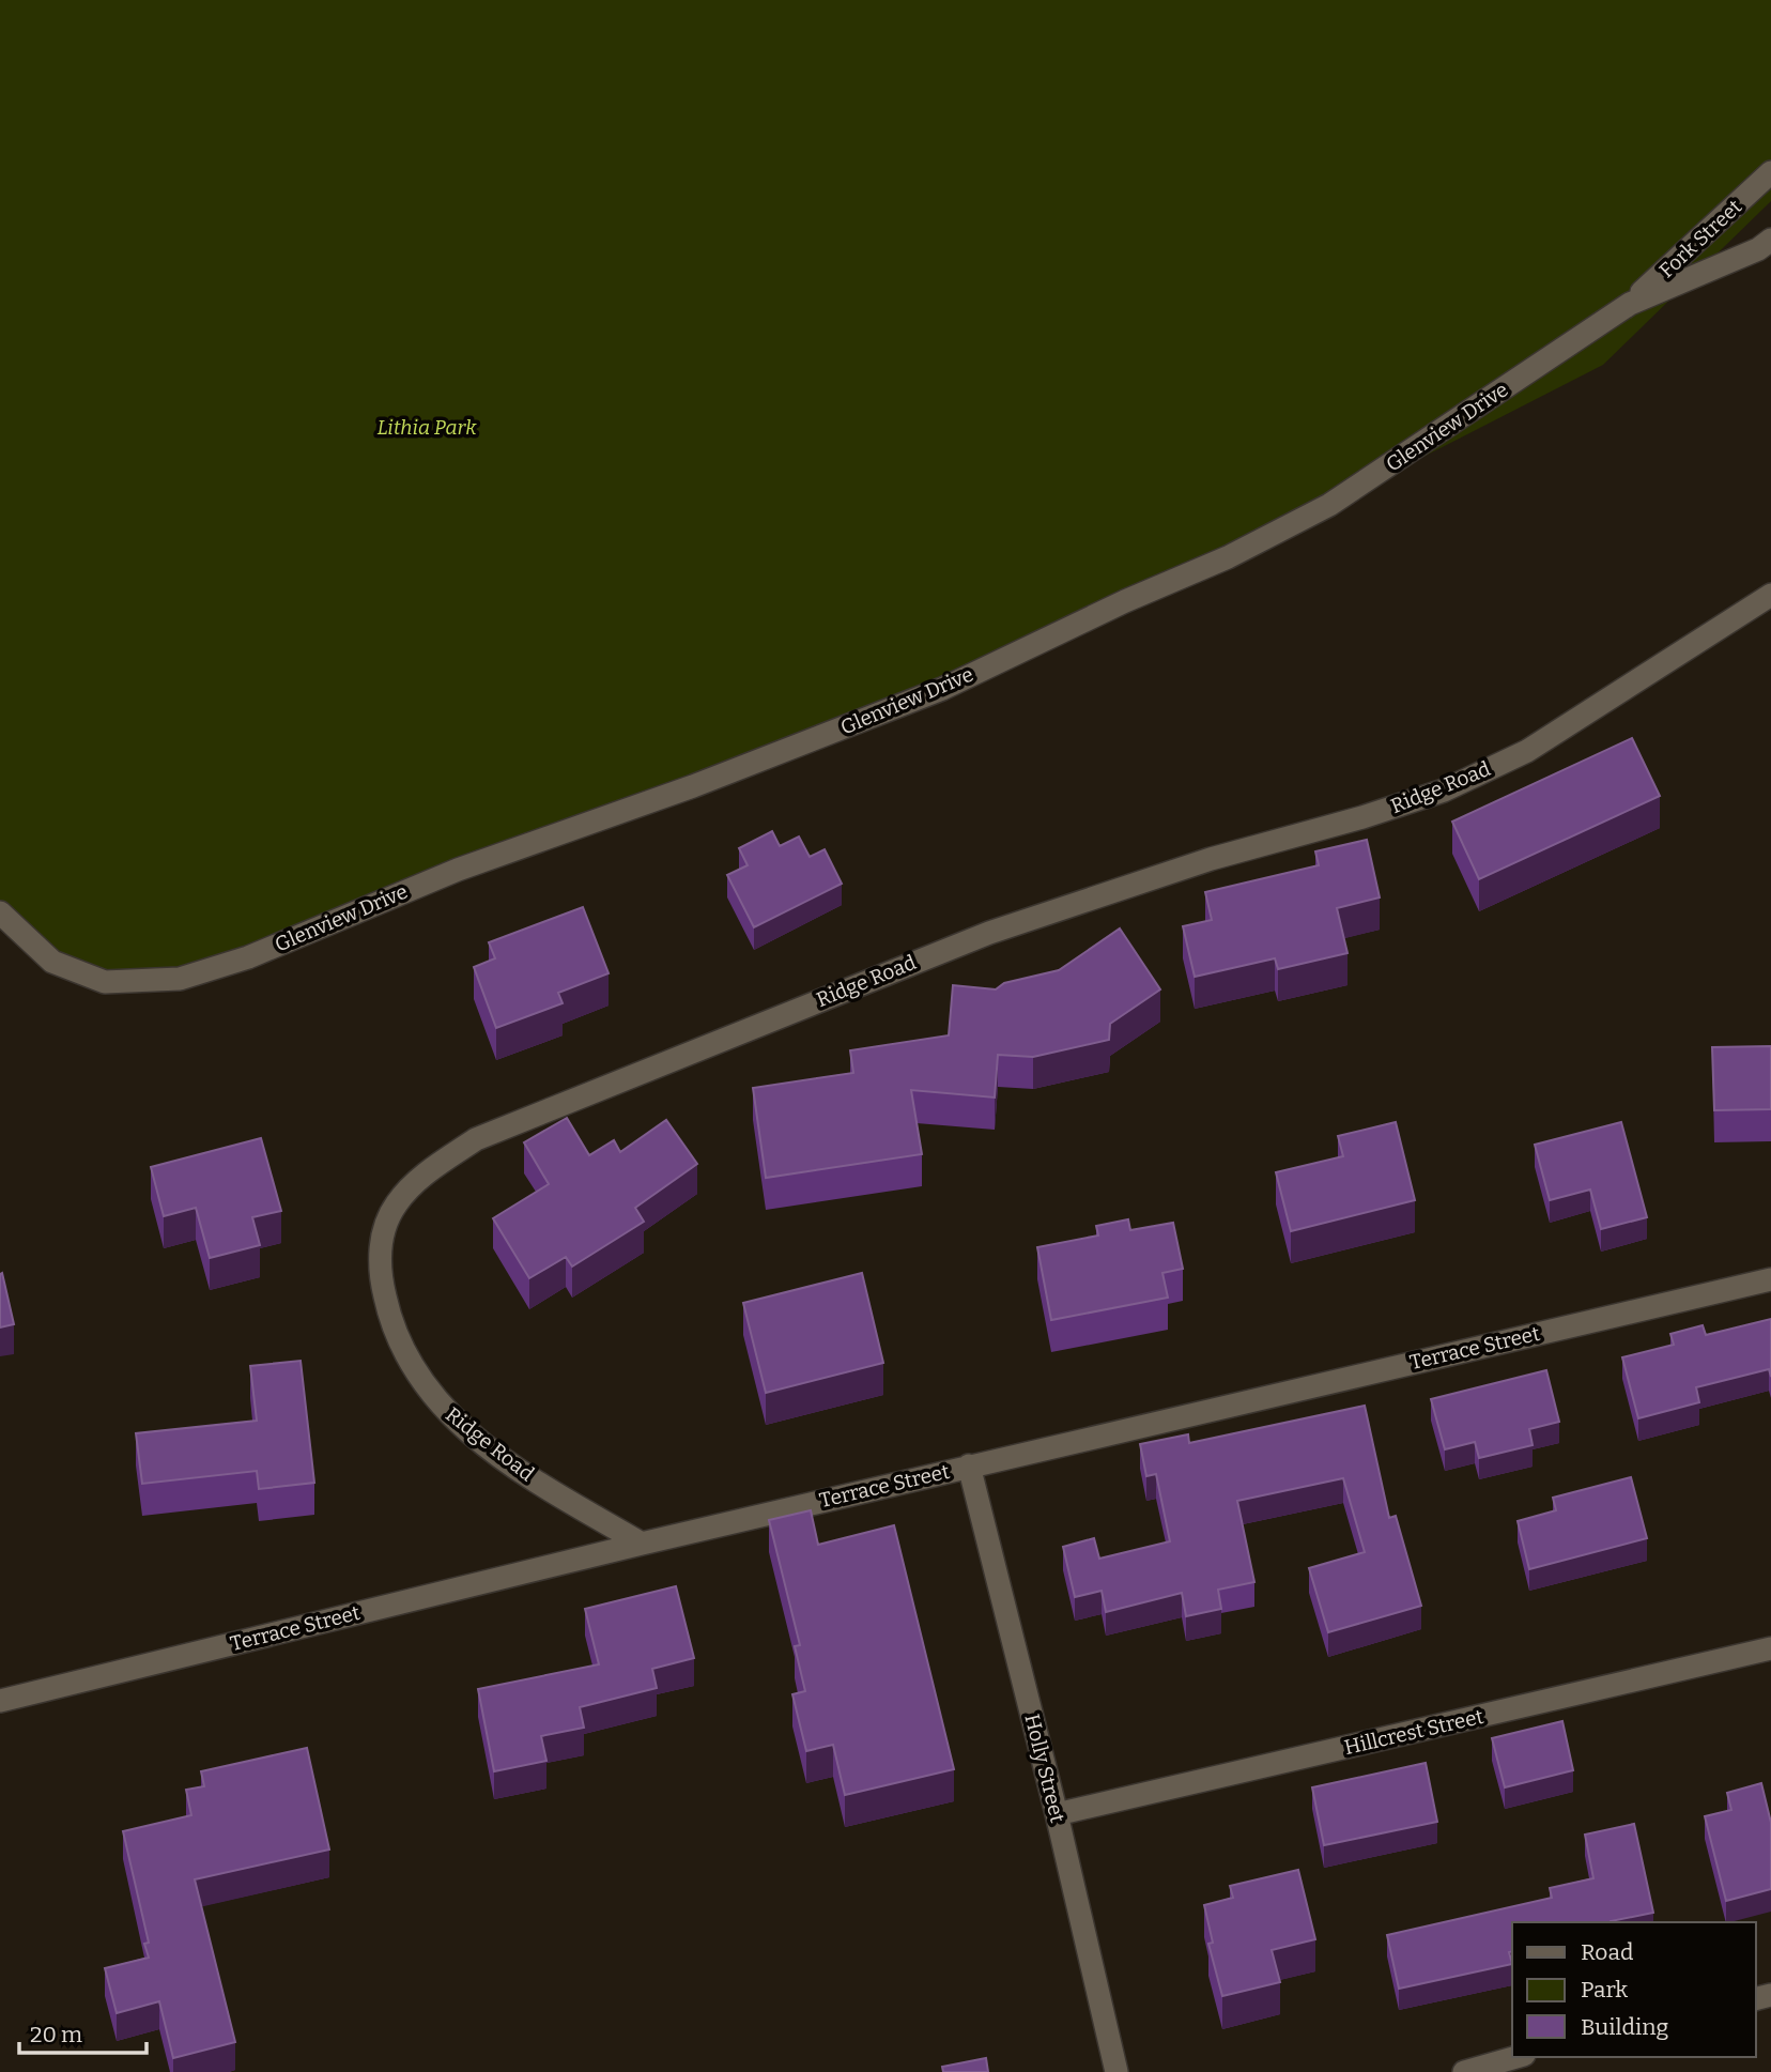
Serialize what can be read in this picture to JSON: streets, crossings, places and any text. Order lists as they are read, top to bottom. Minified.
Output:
{"streets":{"street":["Fork Street","Glenview Drive","Ridge Road","Terrace Street","Hillcrest Street","Holly Street"]},"crossings":[["Fork Street","Glenview Drive"],["Ridge Road","Terrace Street"],["Terrace Street","Holly Street"],["Hillcrest Street","Holly Street"]],"parks":["Lithia Park"],"legend":["Road","Park","Building"],"scale_bar":"20 m"}
